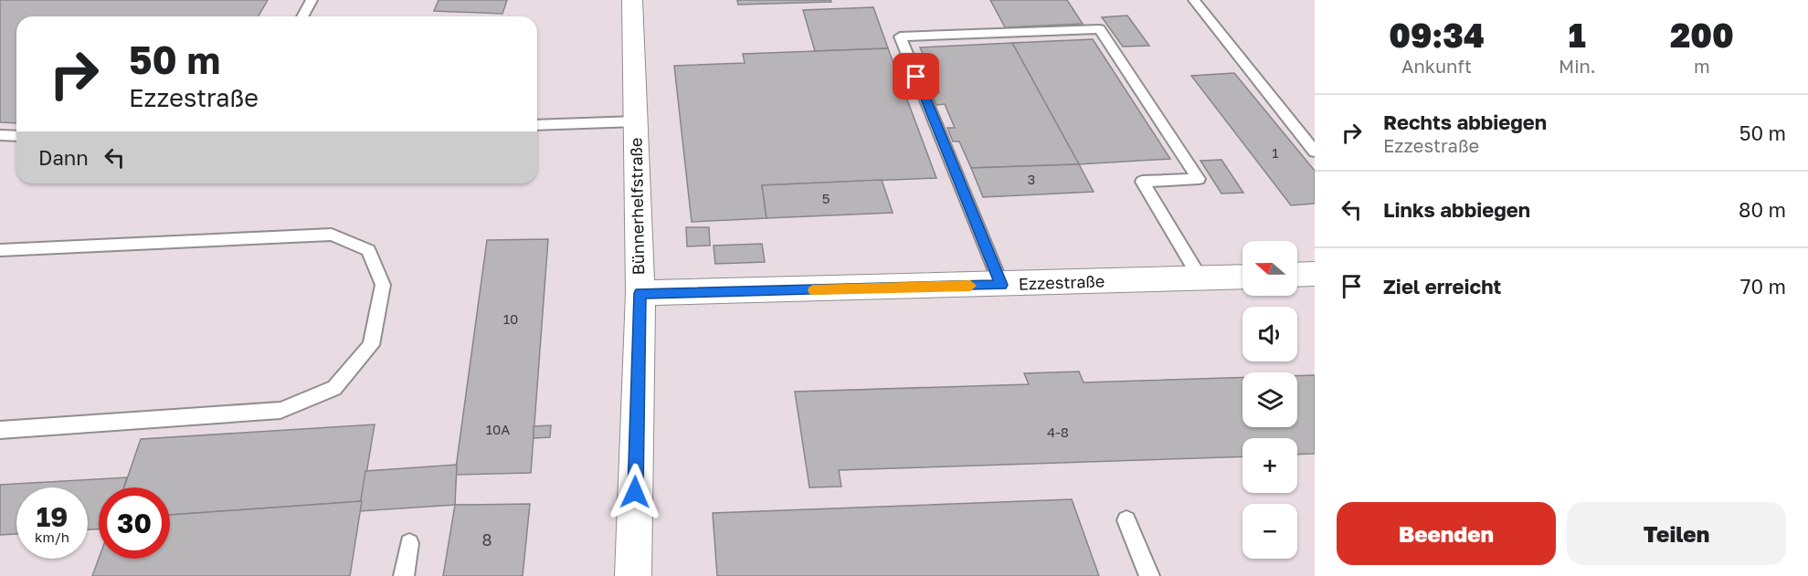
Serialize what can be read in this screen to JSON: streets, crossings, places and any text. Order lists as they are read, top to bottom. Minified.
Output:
{"streets":{"street":["Bünnerhelfstraße","Ezzestraße"]},"crossings":[["Bünnerhelfstraße","Ezzestraße"]],"house_numbers":["1","3","5","10","10A","4-8","8"],"north":"left","page":{"eta":["09:34","Ankunft","1","Min.","200","m"],"turn":["50 m","Ezzestraße"],"list":[{"name":"Rechts abbiegen","note":"Ezzestraße","value":"50 m"},{"name":"Links abbiegen","value":"80 m"},{"name":"Ziel erreicht","value":"70 m"}],"then":"Dann","map_buttons":["+","−"],"speed":"19 km/h","limit":"30","buttons":["Beenden","Teilen"]}}
